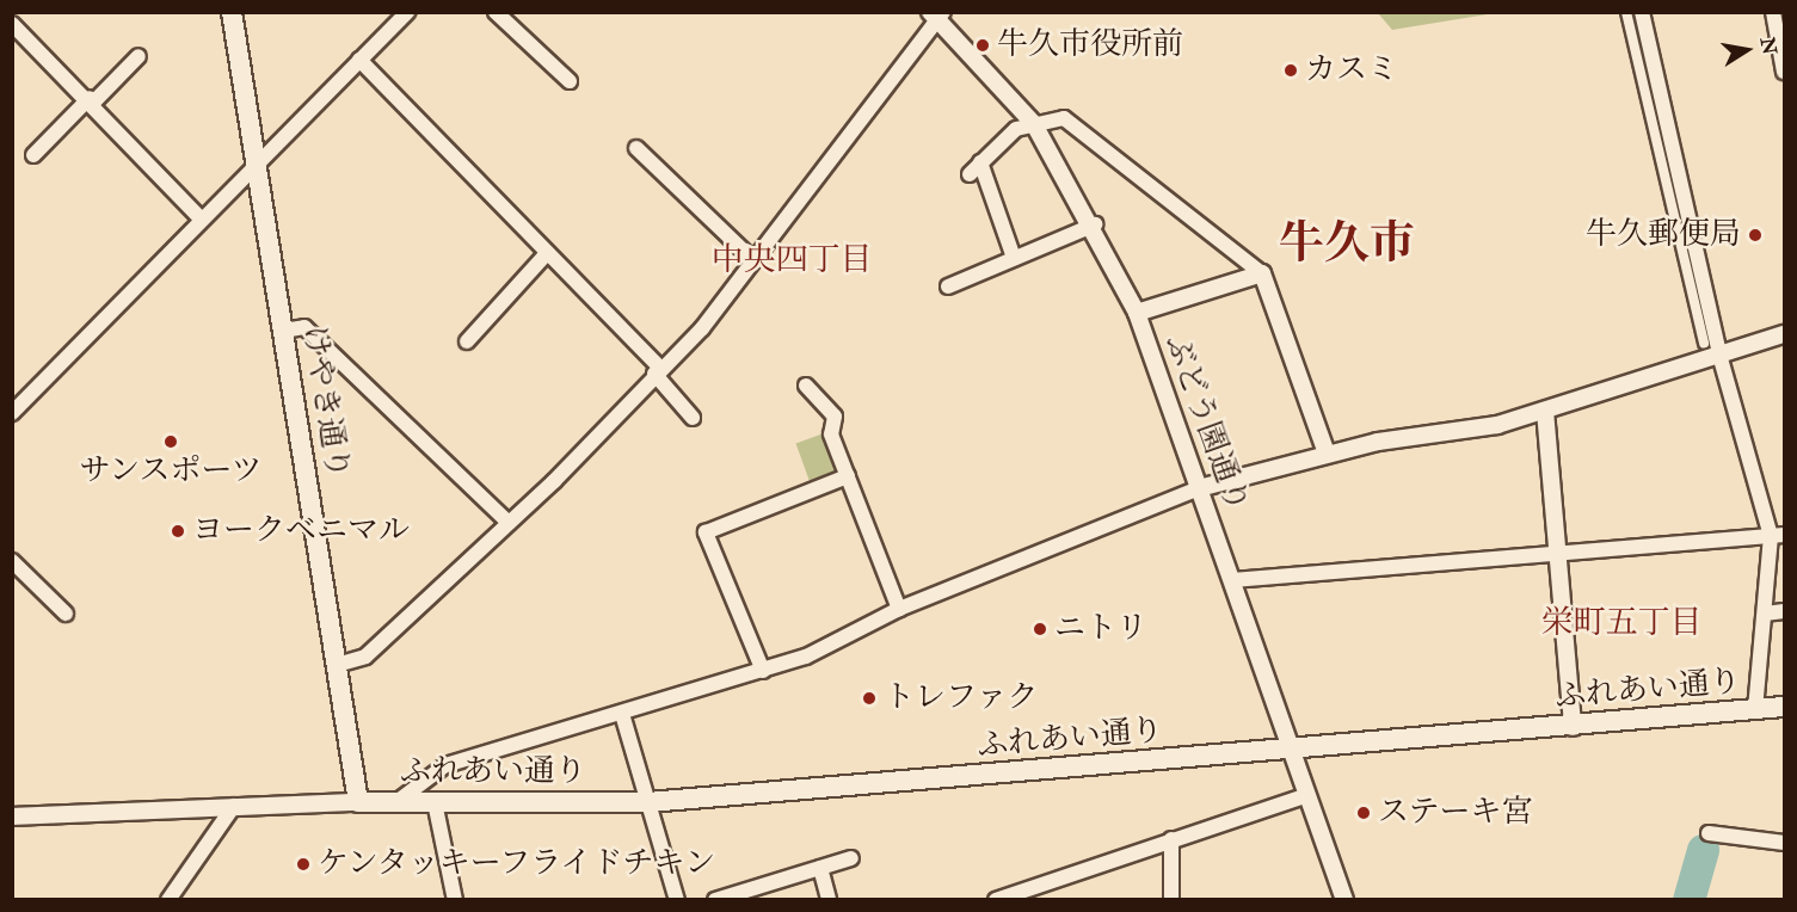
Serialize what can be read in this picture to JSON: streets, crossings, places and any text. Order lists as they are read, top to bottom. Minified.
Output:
{"streets":{"main road":["けやき通り","ふれあい通り"],"street":["ぶどう園通り"]},"crossings":[["けやき通り","ふれあい通り"],["ぶどう園通り","ふれあい通り"]],"districts":["牛久市","中央四丁目","栄町五丁目"],"places":["牛久市役所前","カスミ","牛久郵便局","サンスポーツ","ヨークベニマル","ニトリ","トレファク","ステーキ宮","ケンタッキーフライドチキン"],"north":"right"}
